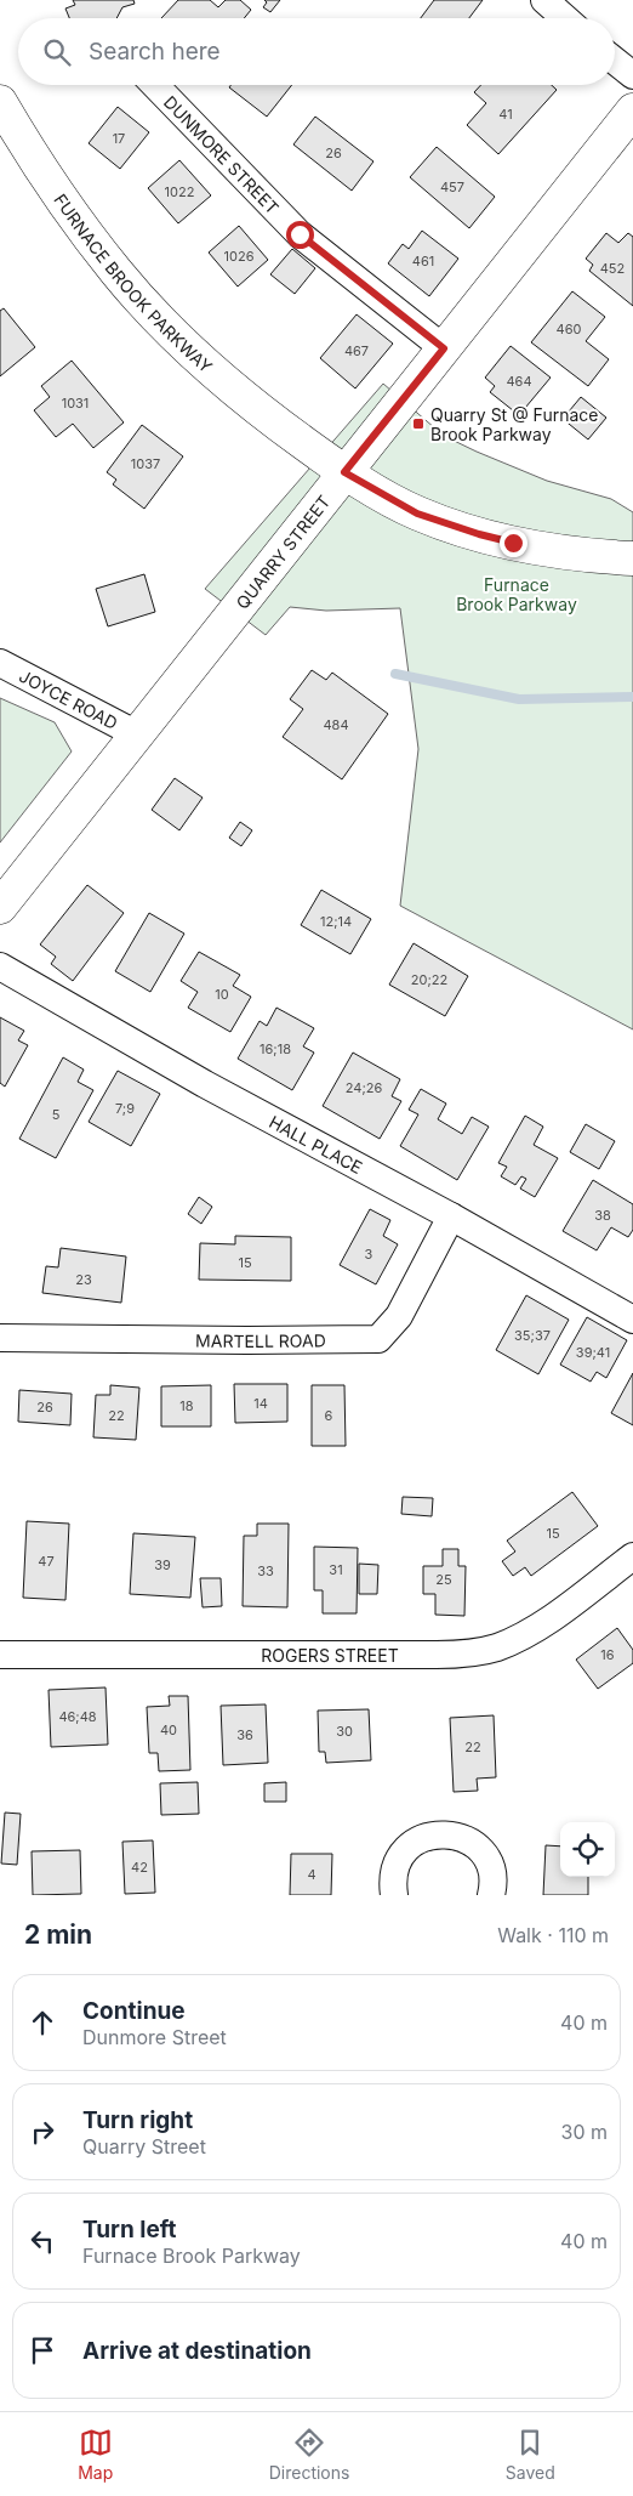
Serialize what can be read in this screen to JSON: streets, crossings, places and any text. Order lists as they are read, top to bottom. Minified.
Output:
{"streets":{"main road":["FURNACE BROOK PARKWAY","QUARRY STREET"],"street":["DUNMORE STREET","JOYCE ROAD","HALL PLACE","MARTELL ROAD","ROGERS STREET"]},"crossings":[["DUNMORE STREET","QUARRY STREET"],["FURNACE BROOK PARKWAY","QUARRY STREET"],["QUARRY STREET","JOYCE ROAD"],["HALL PLACE","MARTELL ROAD"]],"parks":["Furnace Brook Parkway"],"places":{"transit":["Quarry St @ Furnace Brook Parkway"]},"house_numbers":["41","17","26","457","1022","1026","461","452","460","467","464","1031","1037","484","12;14","20;22","10","16;18","24;26","7;9","5","38","3","15","23","35;37","39;41","14","18","26","22","6","15","47","39","31","33","25","16","46;48","40","30","36","22","42","4"],"page":{"search":"Search here","heading":["2 min","Walk · 110 m"],"list":[["Continue","Dunmore Street","40 m"],["Turn right","Quarry Street","30 m"],["Turn left","Furnace Brook Parkway","40 m"],"Arrive at destination"],"nav":["Map","Directions","Saved"]}}
